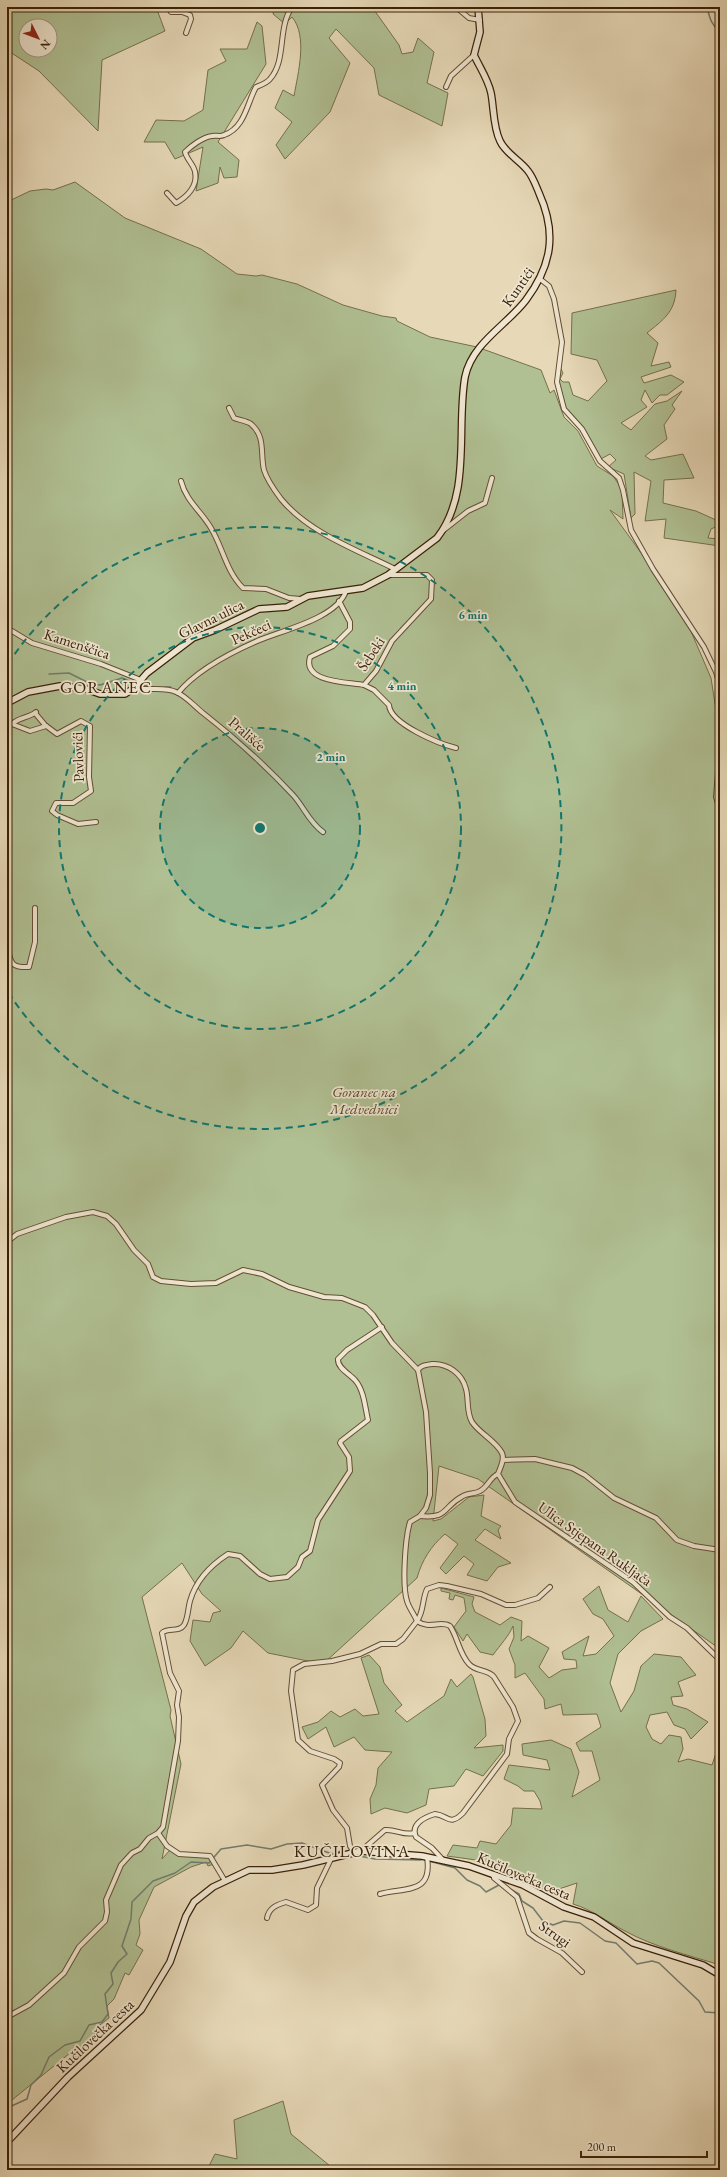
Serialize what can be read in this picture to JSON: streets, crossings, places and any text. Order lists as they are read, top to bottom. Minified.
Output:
{"streets":{"street":["Kuntići","Glavna ulica","Pekčeci","Kamenščica","Šebeki","Prališće","Pavlovići","Ulica Stjepana Rukljača","Kučilovečka cesta","Strugi"]},"crossings":[["Kuntići","Glavna ulica"],["Kuntići","Šebeki"],["Glavna ulica","Pekčeci"],["Glavna ulica","Kamenščica"],["Glavna ulica","Šebeki"],["Glavna ulica","Prališće"],["Pekčeci","Prališće"],["Kamenščica","Prališće"],["Kučilovečka cesta","Strugi"]],"districts":["GORANEC","KUČILOVINA"],"parks":["Goranec na Medvednici"],"scale_bar":"200 m","north":"bottom right","rings":["6 min","4 min","2 min"]}
